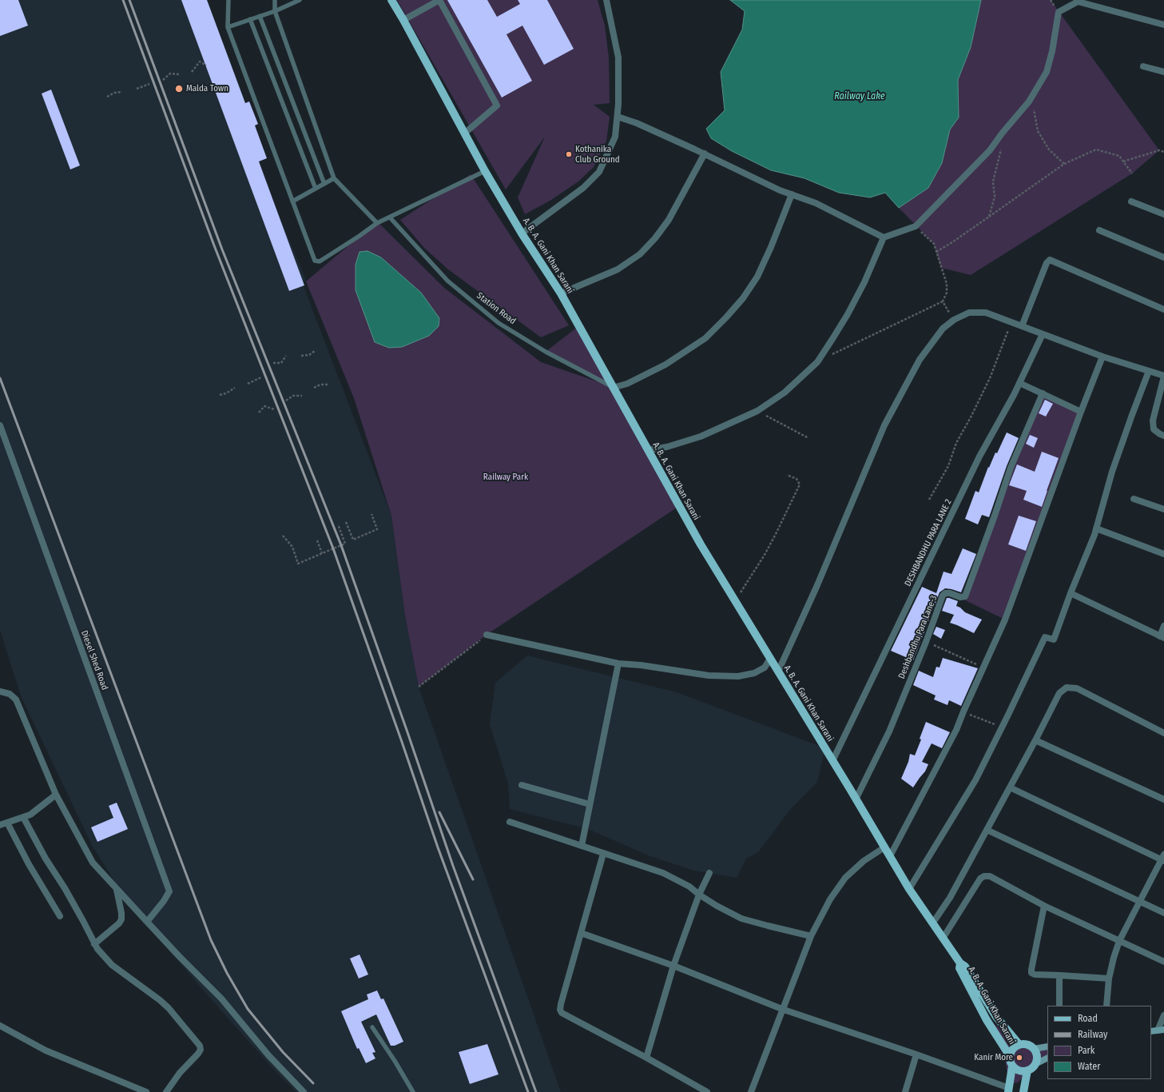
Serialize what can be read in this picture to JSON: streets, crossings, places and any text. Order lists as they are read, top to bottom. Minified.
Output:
{"streets":{"main road":["A. B. A. Gani Khan Sarani"],"street":["DESHBANDHU PARA LANE 2","Deshbandhu Para Lane-3","Diesel Shed Road"],"lane":["Station Road"]},"crossings":[["A. B. A. Gani Khan Sarani","Station Road"],["A. B. A. Gani Khan Sarani","DESHBANDHU PARA LANE 2"],["A. B. A. Gani Khan Sarani","Deshbandhu Para Lane-3"]],"water":["Railway Lake"],"parks":["Railway Park"],"places":["Malda Town","Kothanika Club Ground","Kanir More"],"legend":["Road","Railway","Park","Water"]}
